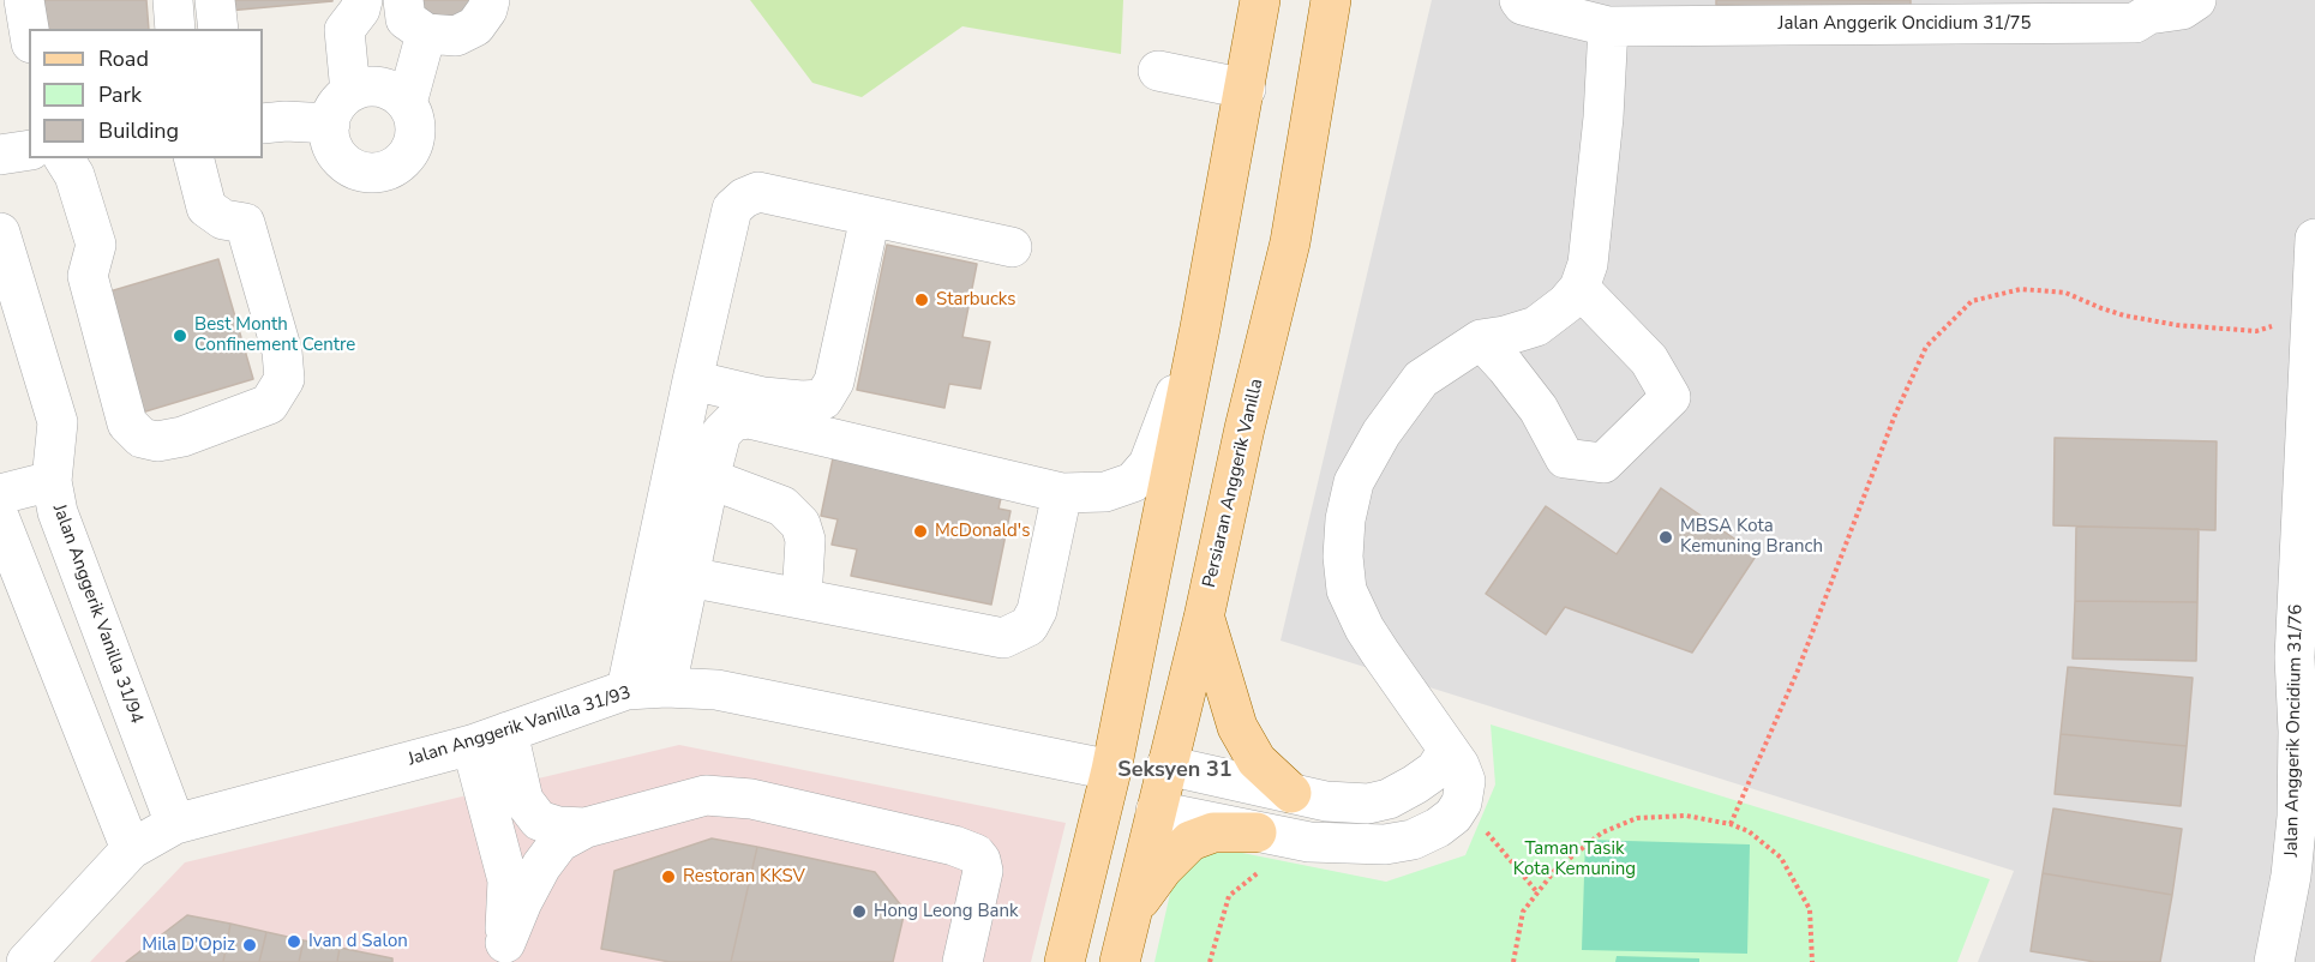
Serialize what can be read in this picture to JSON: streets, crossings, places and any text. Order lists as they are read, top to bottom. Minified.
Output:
{"streets":{"main road":["Persiaran Anggerik Vanilla"],"street":["Jalan Anggerik Oncidium 31/75","Jalan Anggerik Vanilla 31/94","Jalan Anggerik Vanilla 31/93","Jalan Anggerik Oncidium 31/76"]},"crossings":[["Jalan Anggerik Vanilla 31/94","Jalan Anggerik Vanilla 31/93"]],"districts":["Seksyen 31"],"parks":["Taman Tasik Kota Kemuning"],"places":["Starbucks","Best Month Confinement Centre","McDonald's","MBSA Kota Kemuning Branch","Restoran KKSV","Hong Leong Bank","Ivan d Salon","Mila D'Opiz"],"legend":["Road","Park","Building"]}
